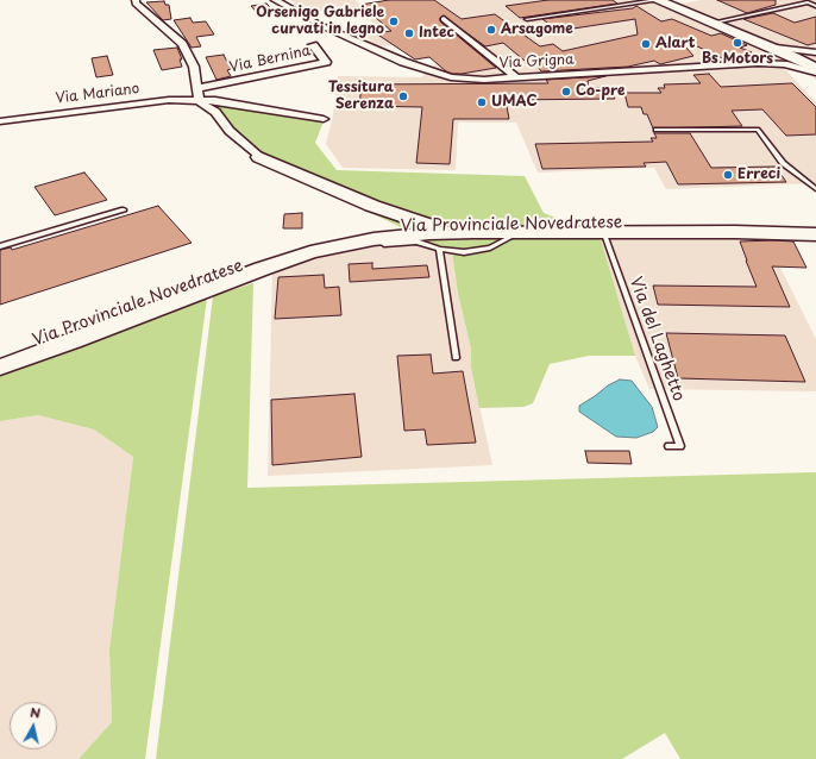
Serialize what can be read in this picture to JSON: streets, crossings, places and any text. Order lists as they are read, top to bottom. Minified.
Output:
{"streets":{"main road":["Via Provinciale Novedratese"],"street":["Via Bernina","Via Grigna","Via Mariano"],"lane":["Via del Laghetto"]},"crossings":[["Via Provinciale Novedratese","Via del Laghetto"]],"places":["Orsenigo Gabriele curvati in legno","Arsagome","Intec","Bs Motors","Alart","Co-pre","Tessitura Serenza","UMAC","Erreci"],"north":"top"}
